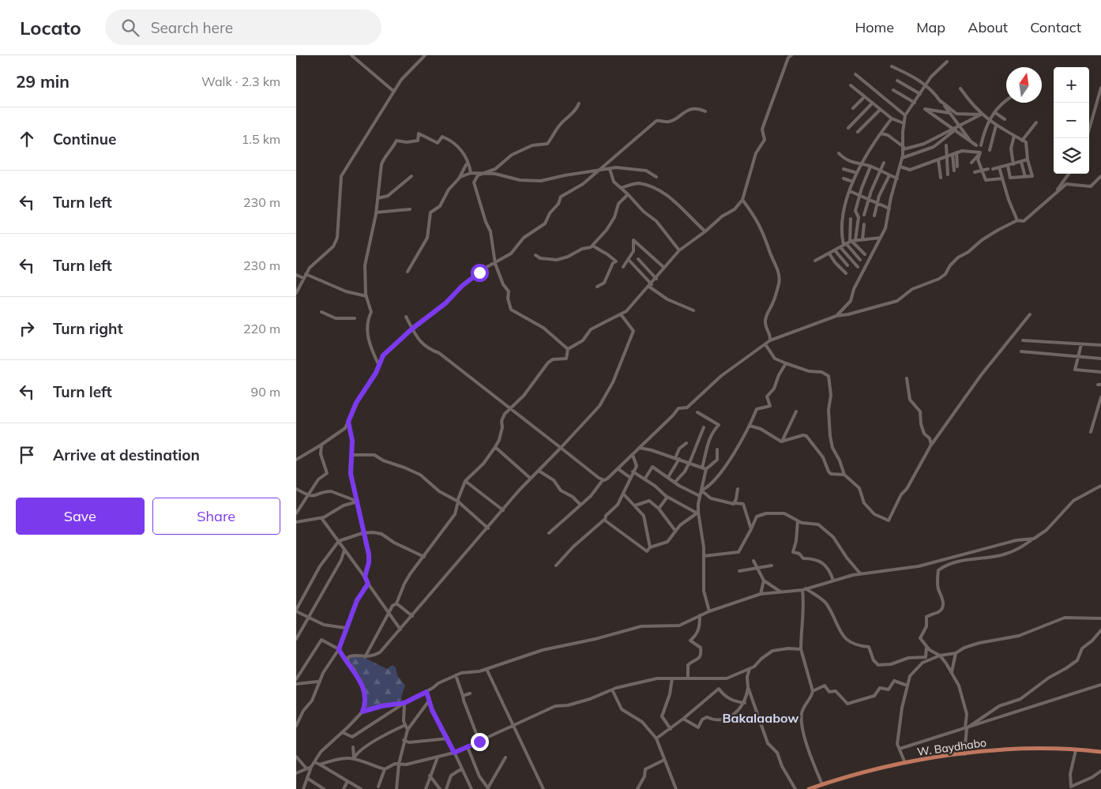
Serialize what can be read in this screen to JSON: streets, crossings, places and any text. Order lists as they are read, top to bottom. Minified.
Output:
{"streets":{"main road":["W. Baydhabo"]},"districts":["Bakalaabow"],"north":"top","page":{"header":"Locato","search":"Search here","nav":["Home","Map","About","Contact"],"heading":["29 min","Walk · 2.3 km"],"map_buttons":["+","−"],"list":[["Continue","1.5 km"],["Turn left","230 m"],["Turn left","230 m"],["Turn right","220 m"],["Turn left","90 m"],"Arrive at destination"],"buttons":["Save","Share"]}}
